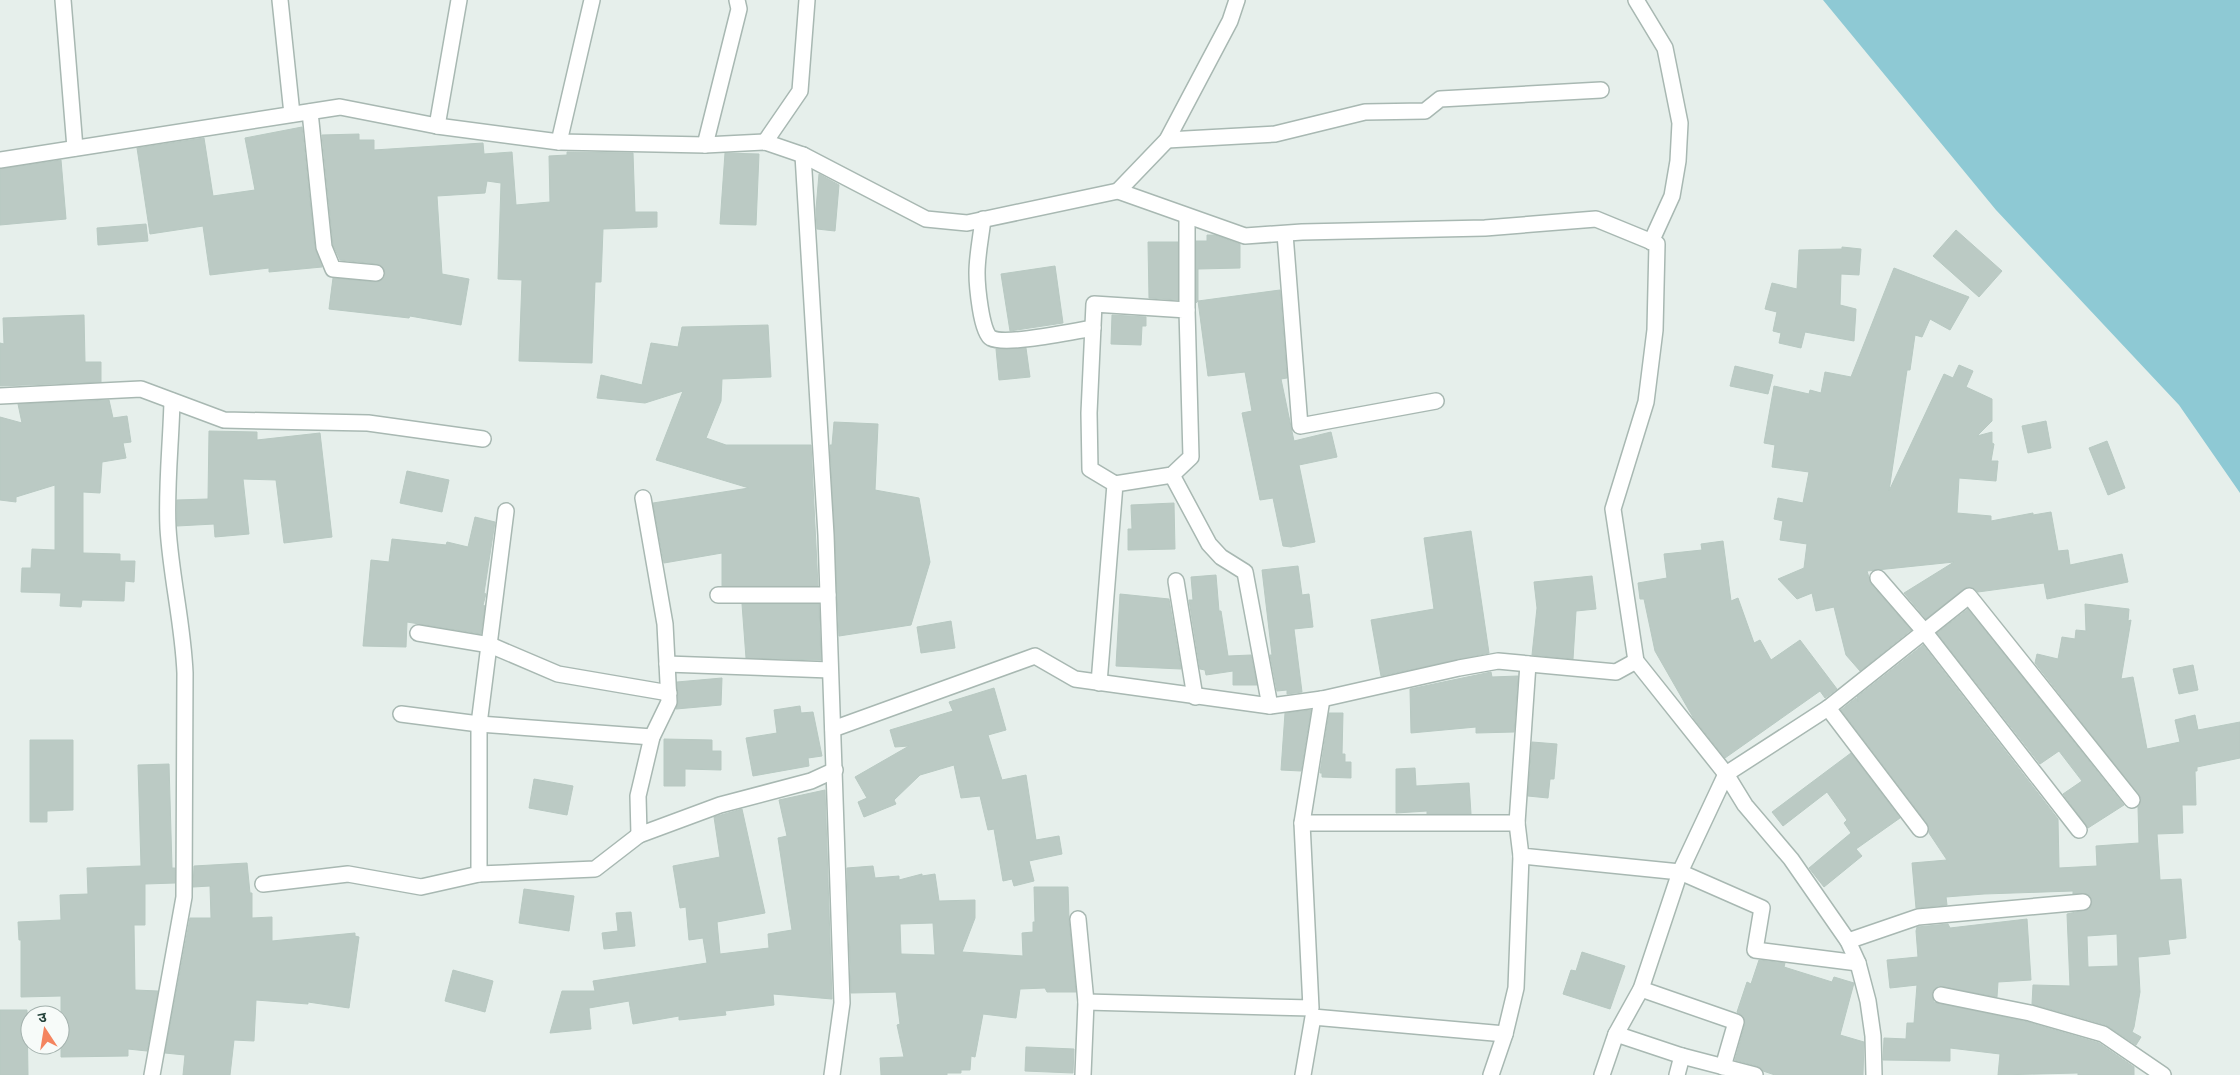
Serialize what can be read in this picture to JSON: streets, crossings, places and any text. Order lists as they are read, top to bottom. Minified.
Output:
{"north":"top"}
